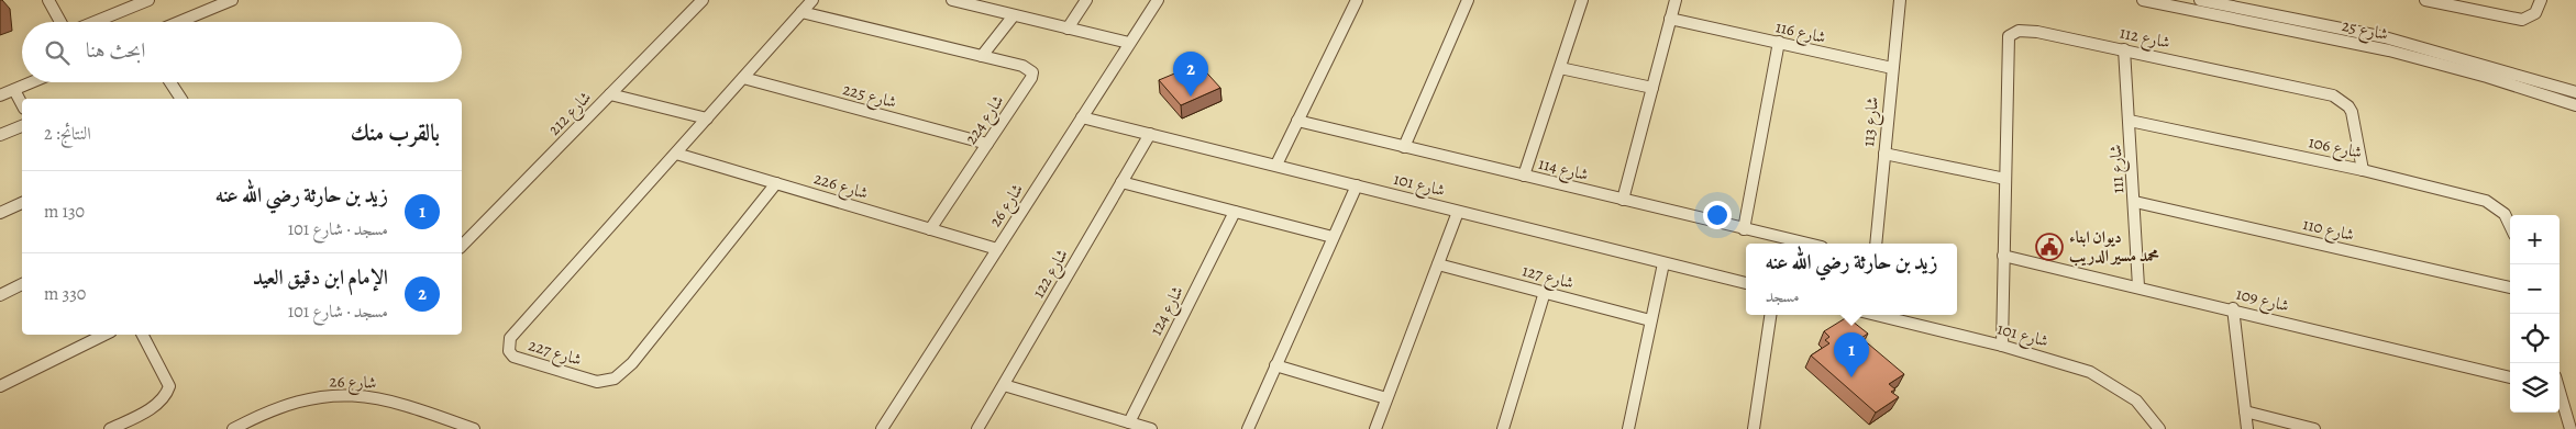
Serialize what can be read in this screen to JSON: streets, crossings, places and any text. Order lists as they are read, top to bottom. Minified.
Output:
{"streets":{"street":["شارع 25","شارع 116","شارع 112","شارع 225","شارع 212","شارع 224","شارع 113","شارع 106","شارع 114","شارع 111","شارع 101","شارع 226","شارع 26","شارع 110","شارع 122","شارع 127","شارع 109","شارع 124","شارع 227"]},"crossings":[["شارع 116","شارع 113"],["شارع 112","شارع 106"],["شارع 112","شارع 111"],["شارع 112","شارع 101"],["شارع 112","شارع 109"],["شارع 225","شارع 224"],["شارع 225","شارع 227"],["شارع 224","شارع 226"],["شارع 224","شارع 227"],["شارع 106","شارع 111"],["شارع 111","شارع 110"],["شارع 111","شارع 109"],["شارع 101","شارع 26"],["شارع 101","شارع 122"],["شارع 226","شارع 26"],["شارع 226","شارع 227"]],"places":{"public building":["ديوان ابناء محمد مسير الدريب"]},"page":{"search":"ابحث هنا","pins":["2","1"],"heading":["بالقرب منك","النتائج: 2"],"list":[{"mark":"1","name":"زيد بن حارثة رضي الله عنه","note":"مسجد · شارع 101","value":"130 m"},{"mark":"2","name":"الإمام ابن دقيق العيد","note":"مسجد · شارع 101","value":"330 m"}],"map_buttons":["+","−"],"popup":["زيد بن حارثة رضي الله عنه","مسجد"]}}
